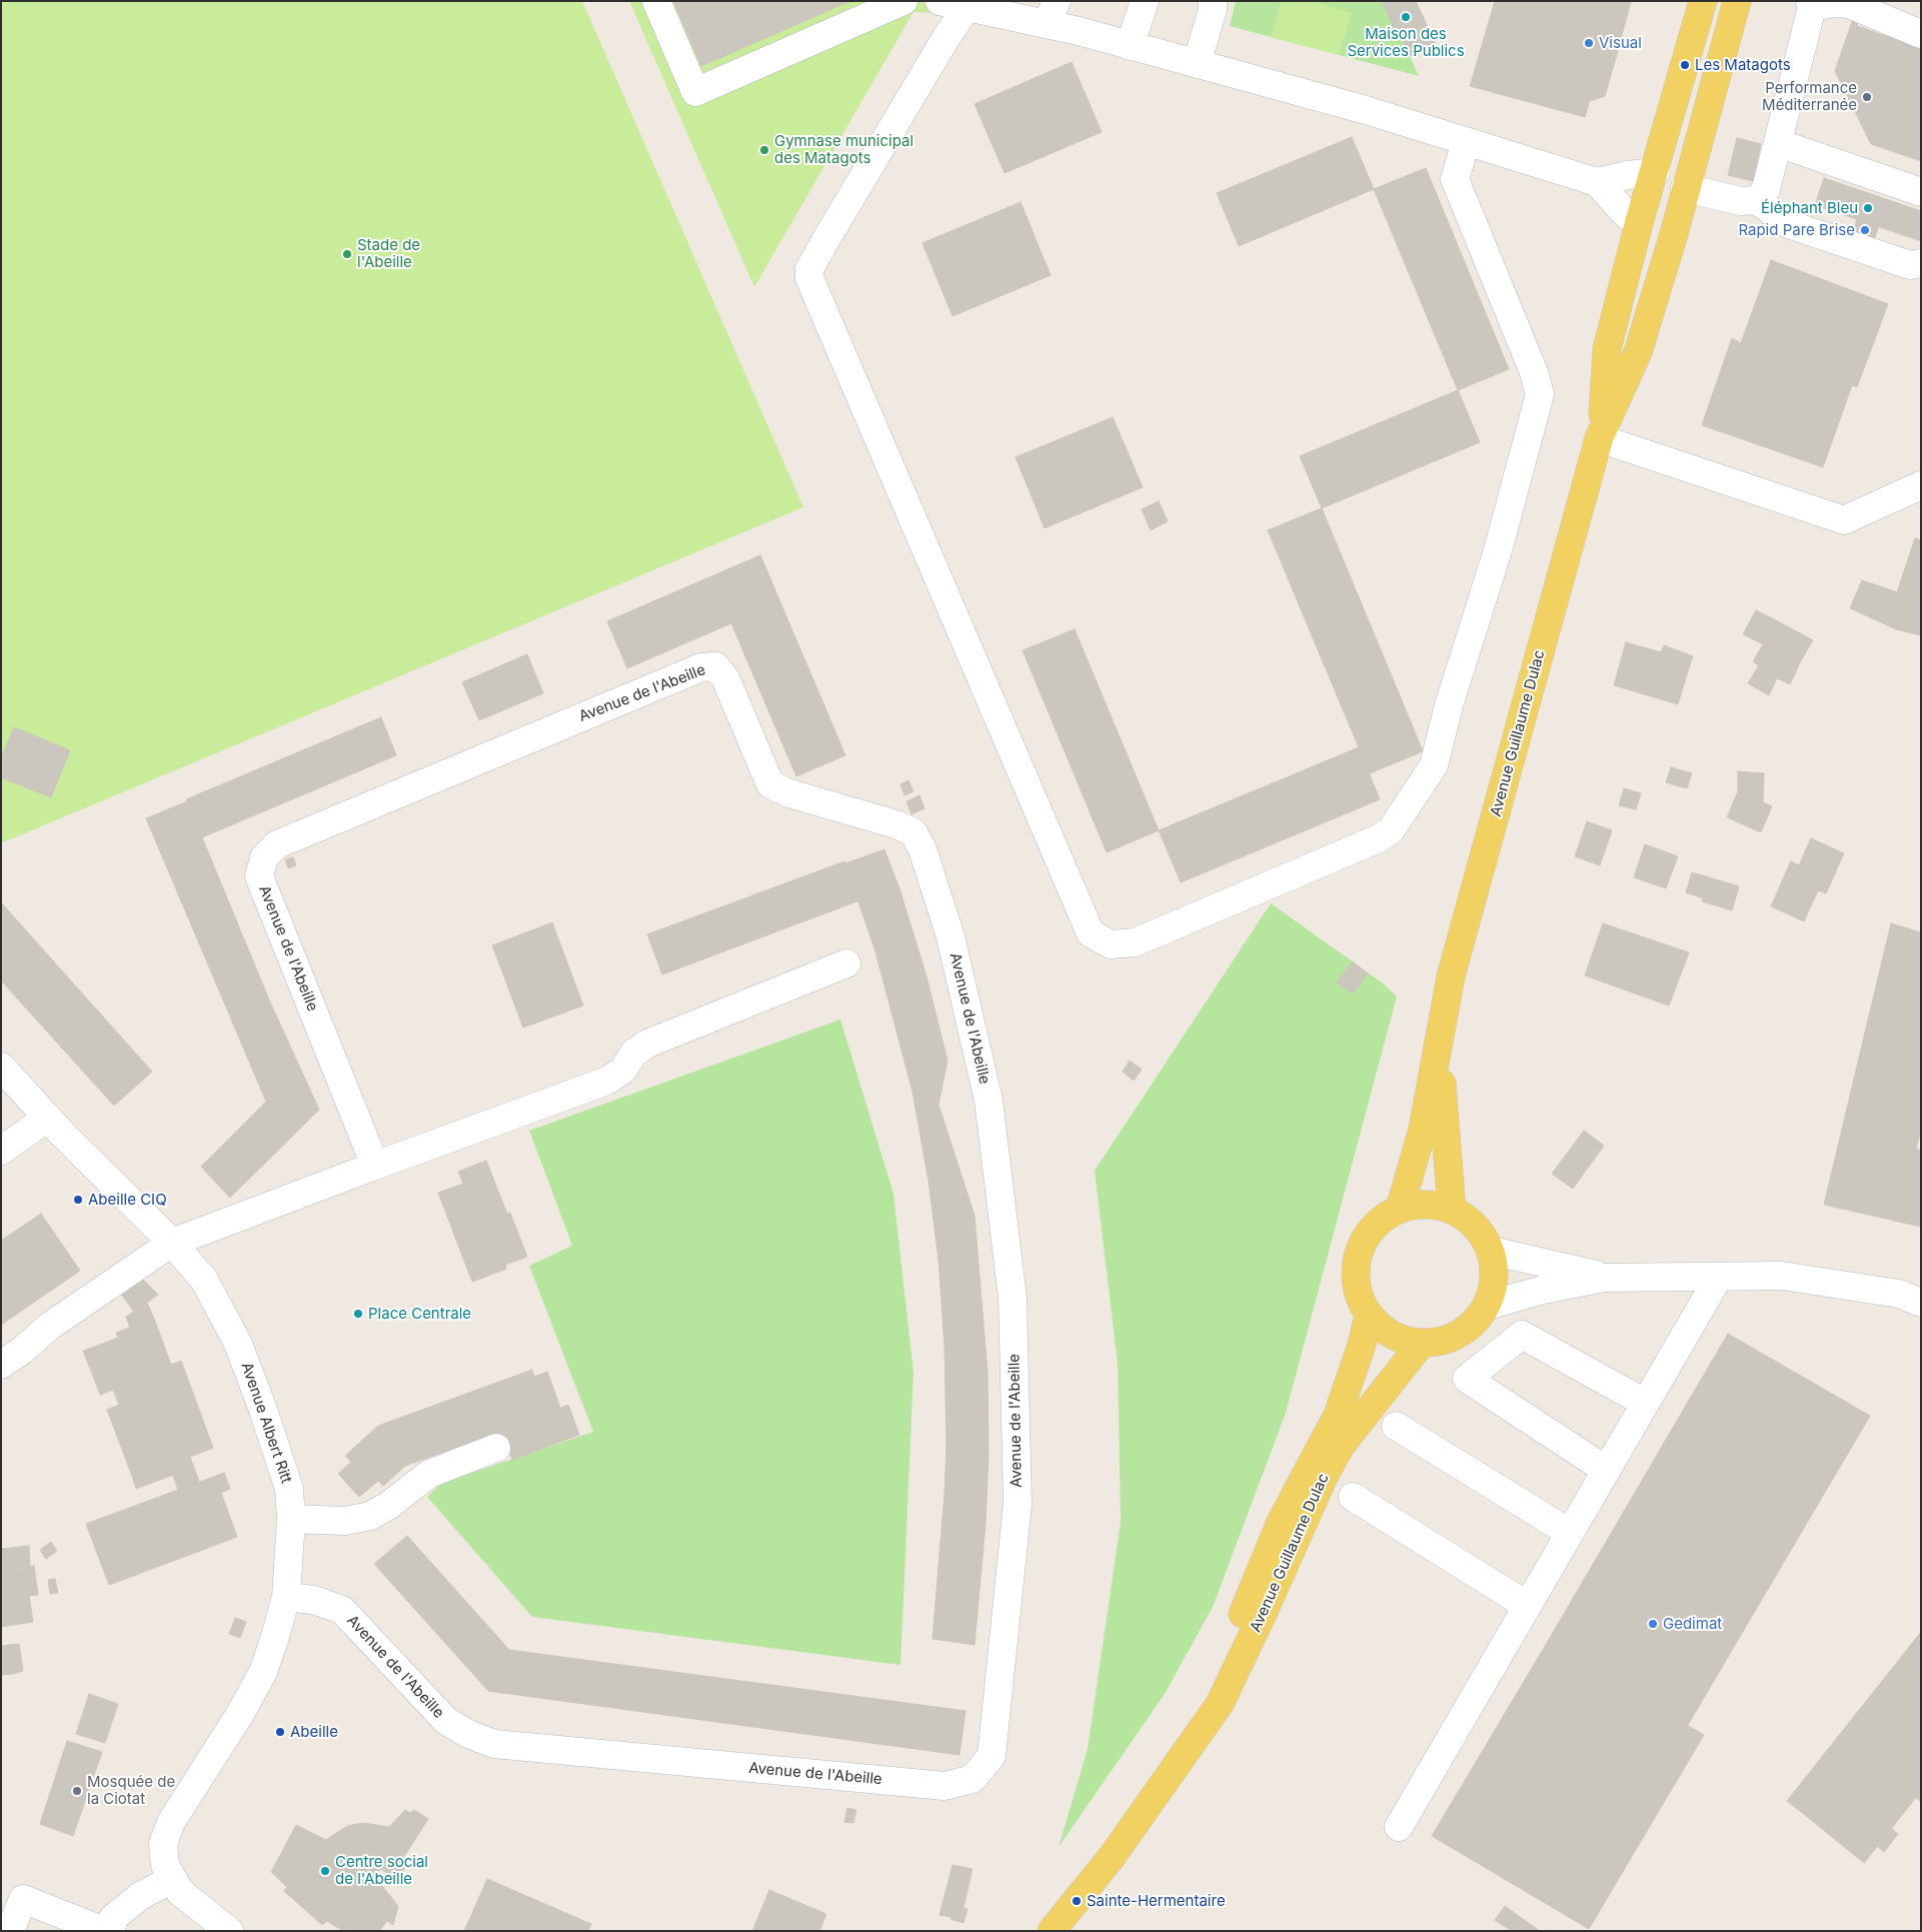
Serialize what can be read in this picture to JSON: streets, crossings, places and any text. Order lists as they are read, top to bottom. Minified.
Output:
{"streets":{"main road":["Avenue Guillaume Dulac"],"street":["Avenue de l'Abeille","Avenue Albert Ritt"]},"crossings":[["Avenue de l'Abeille","Avenue Albert Ritt"]],"places":["Maison des Services Publics","Visual","Les Matagots","Performance Méditerranée","Gymnase municipal des Matagots","Éléphant Bleu","Rapid Pare Brise","Stade de l'Abeille","Abeille CIQ","Place Centrale","Gedimat","Abeille","Mosquée de la Ciotat","Centre social de l'Abeille","Sainte-Hermentaire"]}
